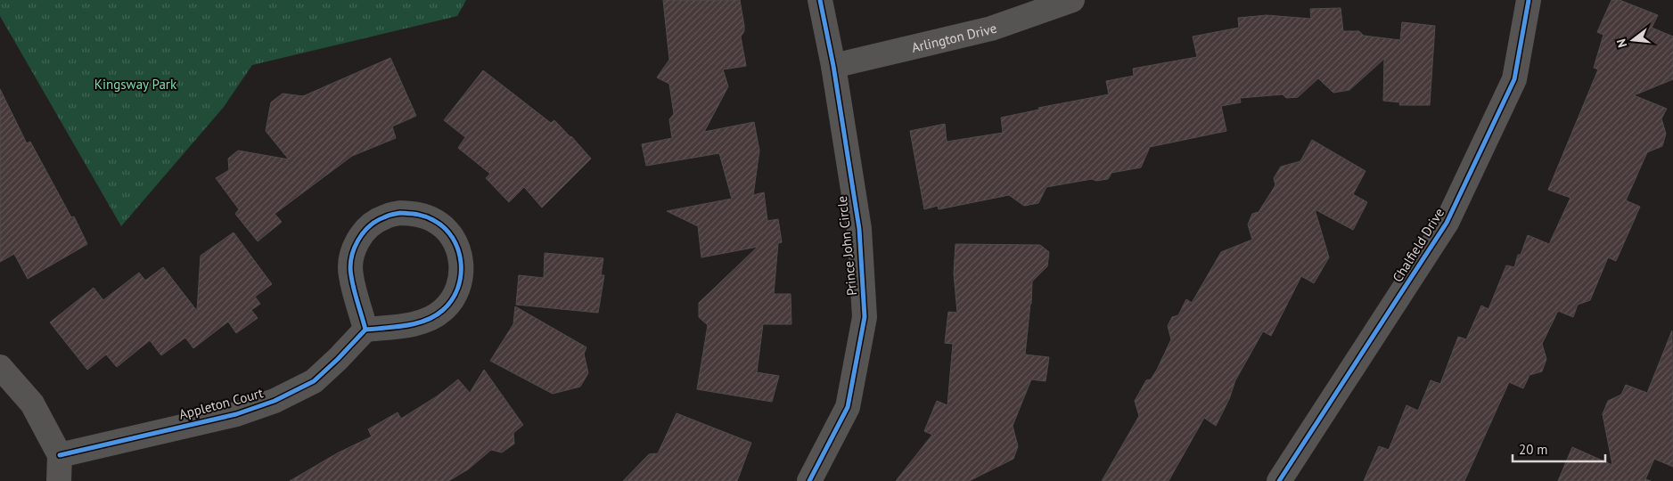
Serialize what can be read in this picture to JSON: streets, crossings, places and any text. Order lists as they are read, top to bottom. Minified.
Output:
{"streets":{"street":["Arlington Drive","Chalfield Drive","Prince John Circle","Appleton Court"]},"crossings":[["Arlington Drive","Prince John Circle"]],"parks":["Kingsway Park"],"scale_bar":"20 m","north":"left"}
